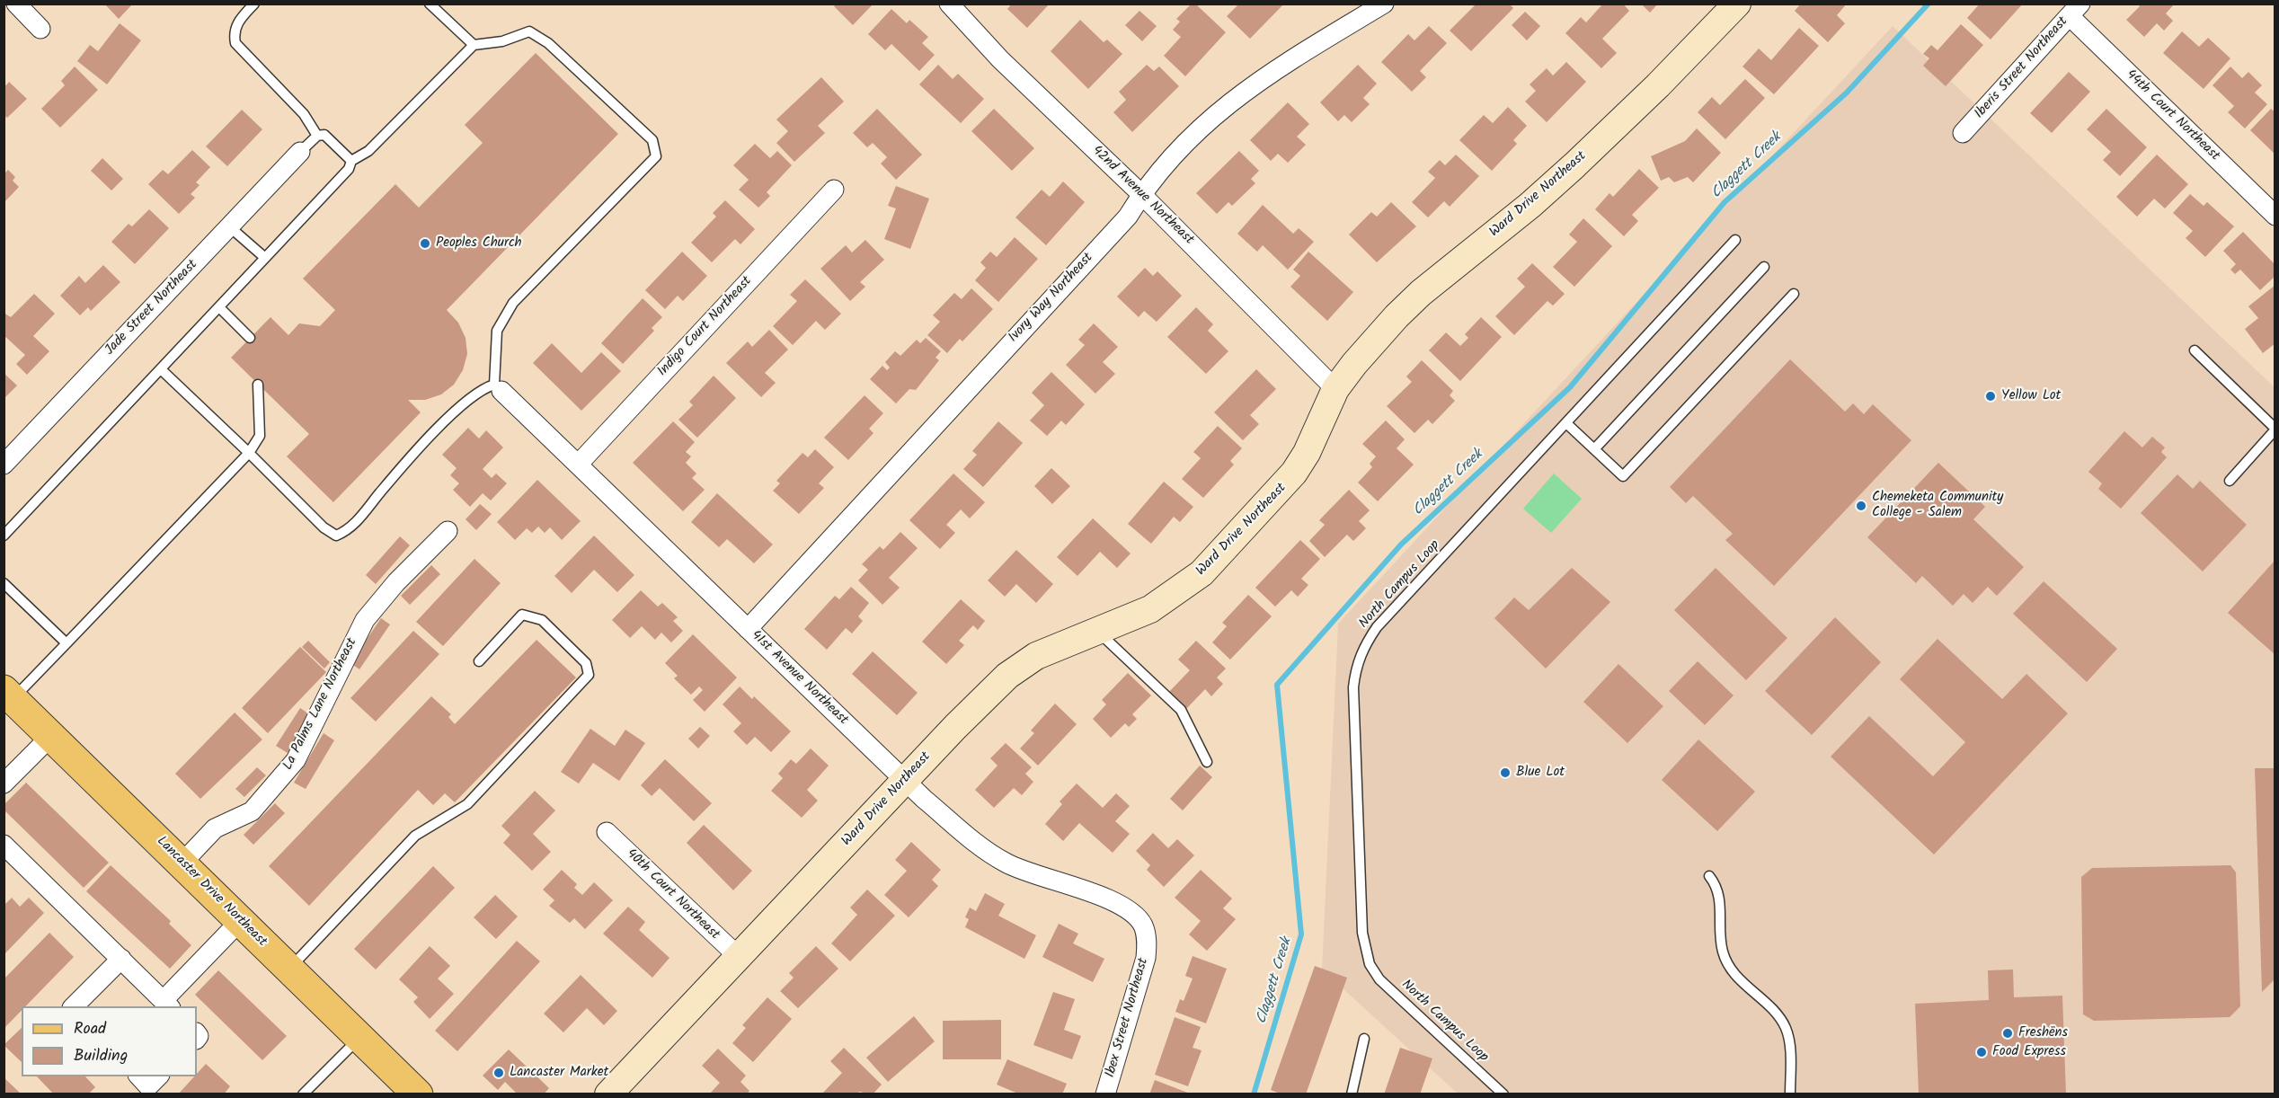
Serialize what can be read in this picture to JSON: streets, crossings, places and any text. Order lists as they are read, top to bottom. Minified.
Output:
{"streets":{"main road":["Lancaster Drive Northeast"],"street":["Iberis Street Northeast","44th Court Northeast","Ward Drive Northeast","42nd Avenue Northeast","Ivory Way Northeast","Jade Street Northeast","Indigo Court Northeast","41st Avenue Northeast","La Palms Lane Northeast","40th Court Northeast","Ibex Street Northeast"],"lane":["North Campus Loop"]},"crossings":[["Iberis Street Northeast","44th Court Northeast"],["Ward Drive Northeast","42nd Avenue Northeast"],["Ward Drive Northeast","41st Avenue Northeast"],["Ward Drive Northeast","40th Court Northeast"],["42nd Avenue Northeast","Ivory Way Northeast"],["Ivory Way Northeast","41st Avenue Northeast"],["Indigo Court Northeast","41st Avenue Northeast"],["41st Avenue Northeast","Ibex Street Northeast"],["La Palms Lane Northeast","Lancaster Drive Northeast"]],"water":["Claggett Creek"],"places":["Peoples Church","Yellow Lot","Chemeketa Community College - Salem","Blue Lot","Freshëns","Food Express","Lancaster Market"],"legend":["Road","Building"]}
